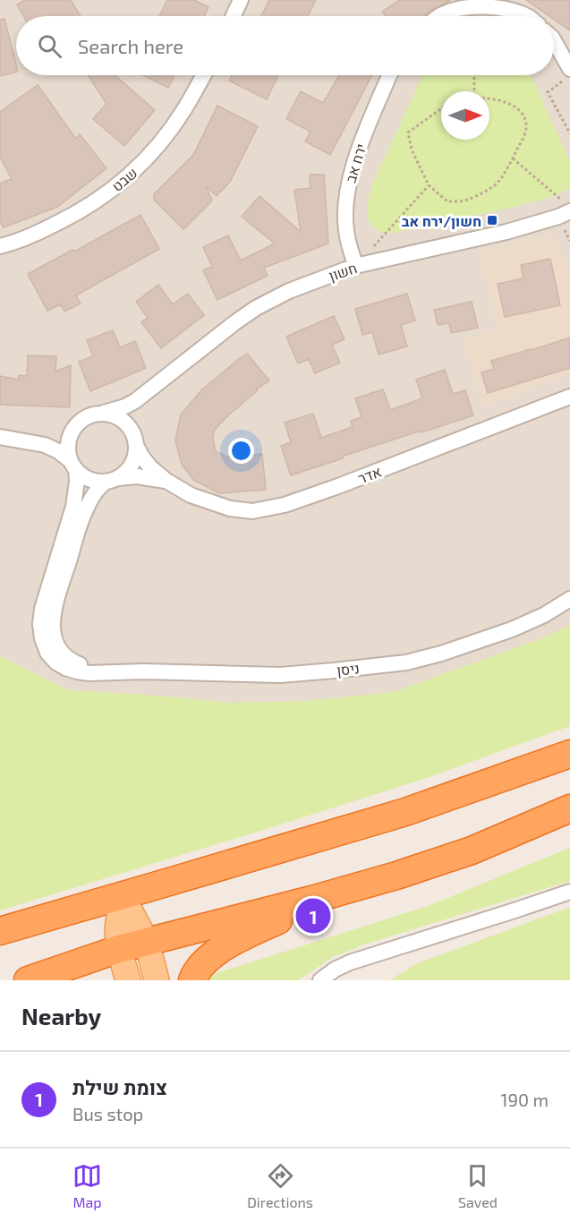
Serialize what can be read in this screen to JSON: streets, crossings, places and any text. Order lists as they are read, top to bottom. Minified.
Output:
{"streets":{"street":["ירח אב","שבט","חשון","אדר","ניסן"]},"crossings":[["ירח אב","חשון"],["חשון","אדר"],["חשון","ניסן"],["אדר","ניסן"]],"places":{"transit":["חשון/ירח אב"]},"north":"right","page":{"search":"Search here","pins":"1","heading":"Nearby","list":[{"mark":"1","name":"צומת שילת","note":"Bus stop","value":"190 m"}],"nav":["Map","Directions","Saved"]}}
